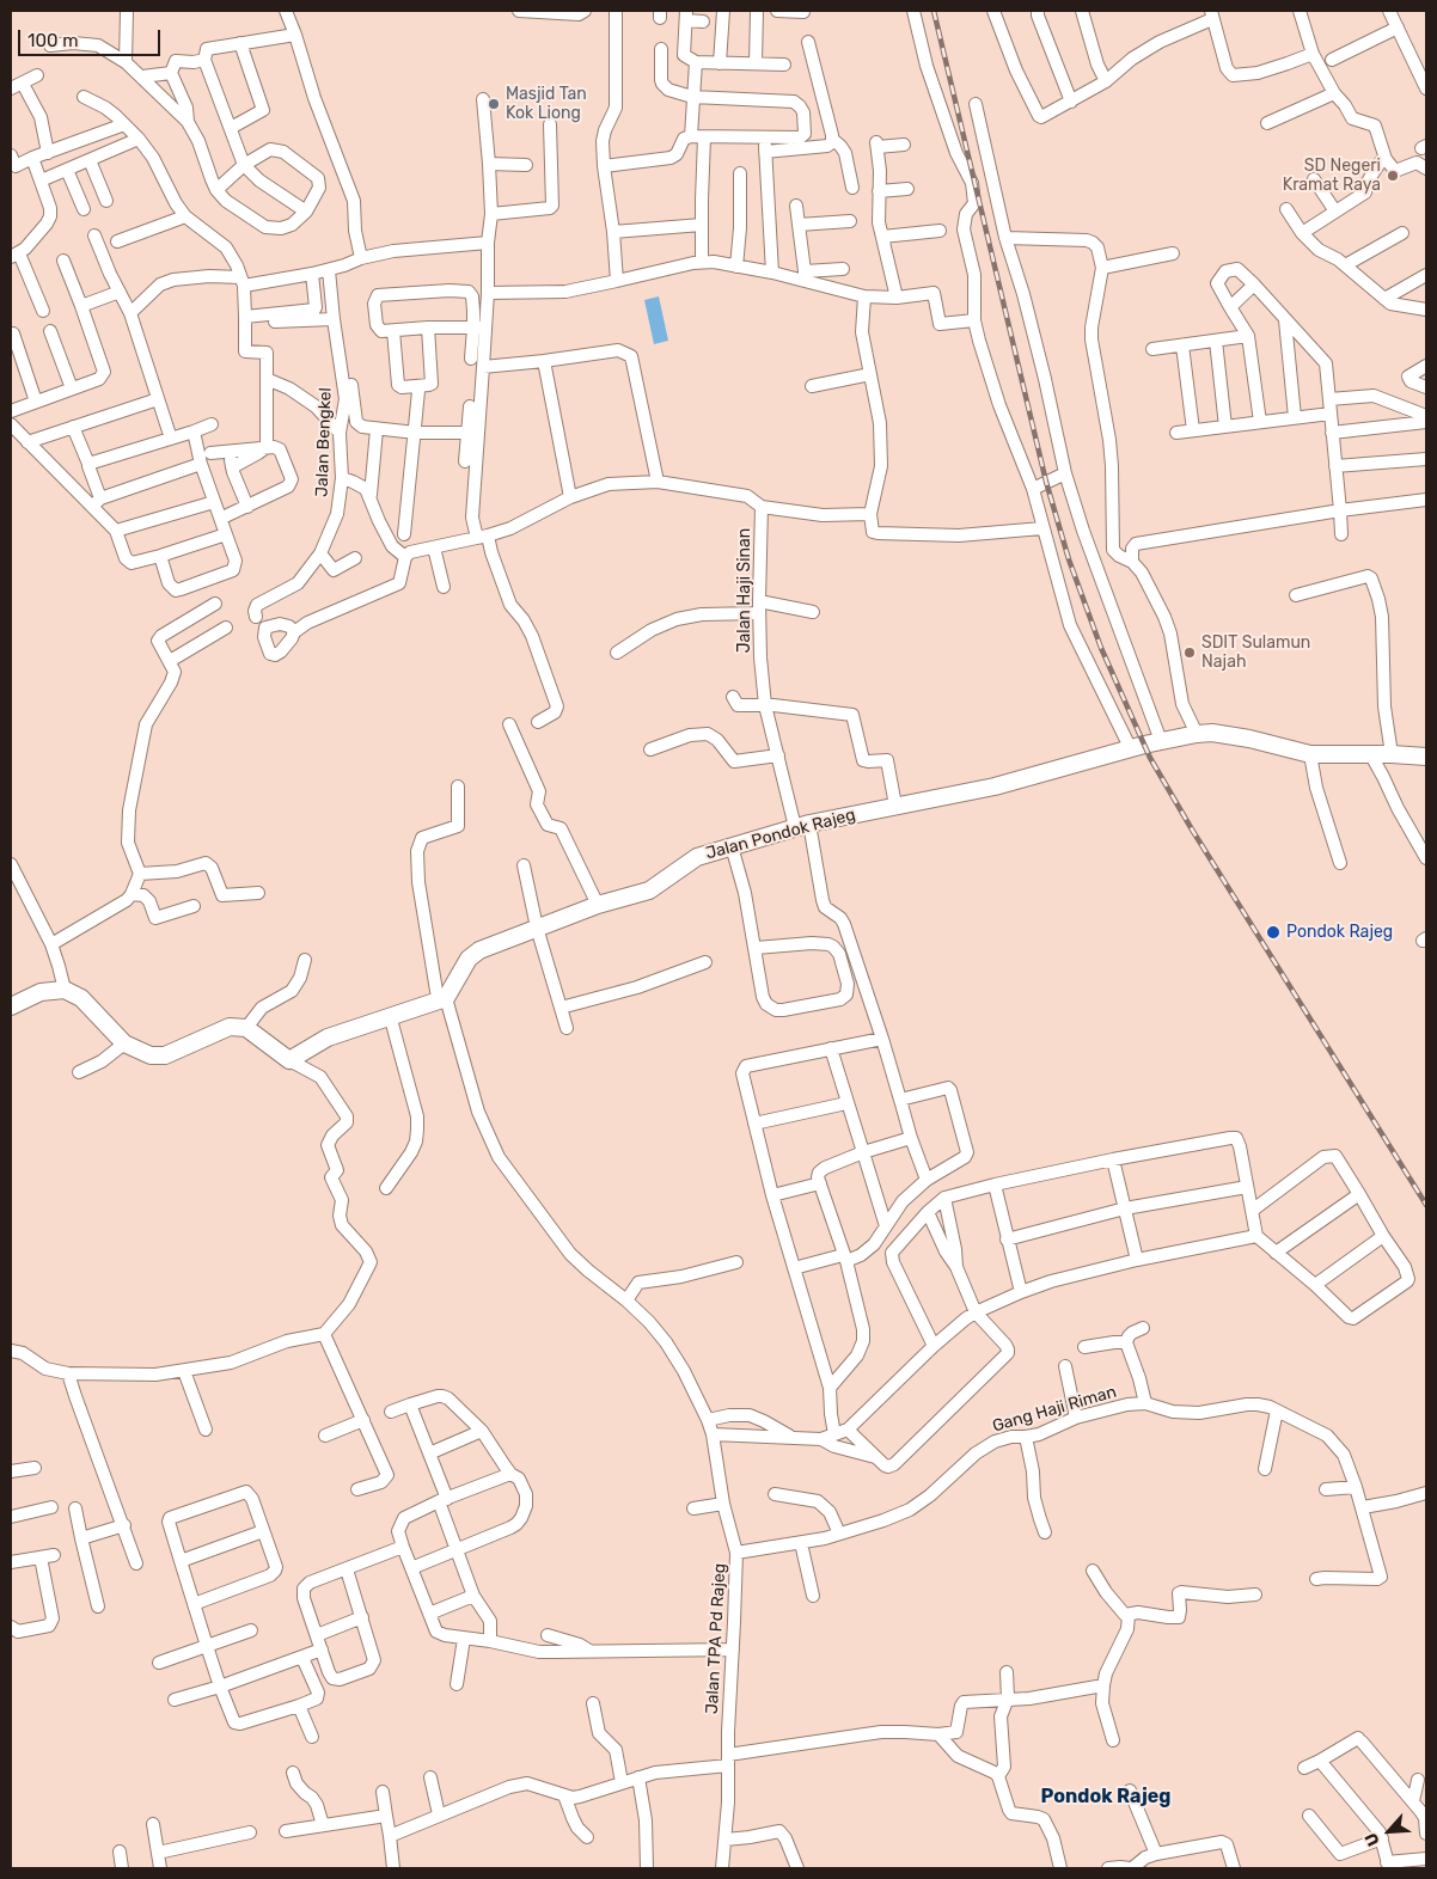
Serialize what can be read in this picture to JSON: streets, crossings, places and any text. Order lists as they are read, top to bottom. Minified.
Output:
{"streets":{"main road":["Jalan Pondok Rajeg"],"street":["Jalan Bengkel","Jalan Haji Sinan","Gang Haji Riman","Jalan TPA Pd Rajeg"]},"crossings":[["Jalan Haji Sinan","Jalan Pondok Rajeg"],["Jalan Pondok Rajeg","Jalan TPA Pd Rajeg"],["Gang Haji Riman","Jalan TPA Pd Rajeg"]],"districts":["Pondok Rajeg"],"places":["Masjid Tan Kok Liong","SD Negeri Kramat Raya","SDIT Sulamun Najah","Pondok Rajeg"],"scale_bar":"100 m","north":"bottom left"}
